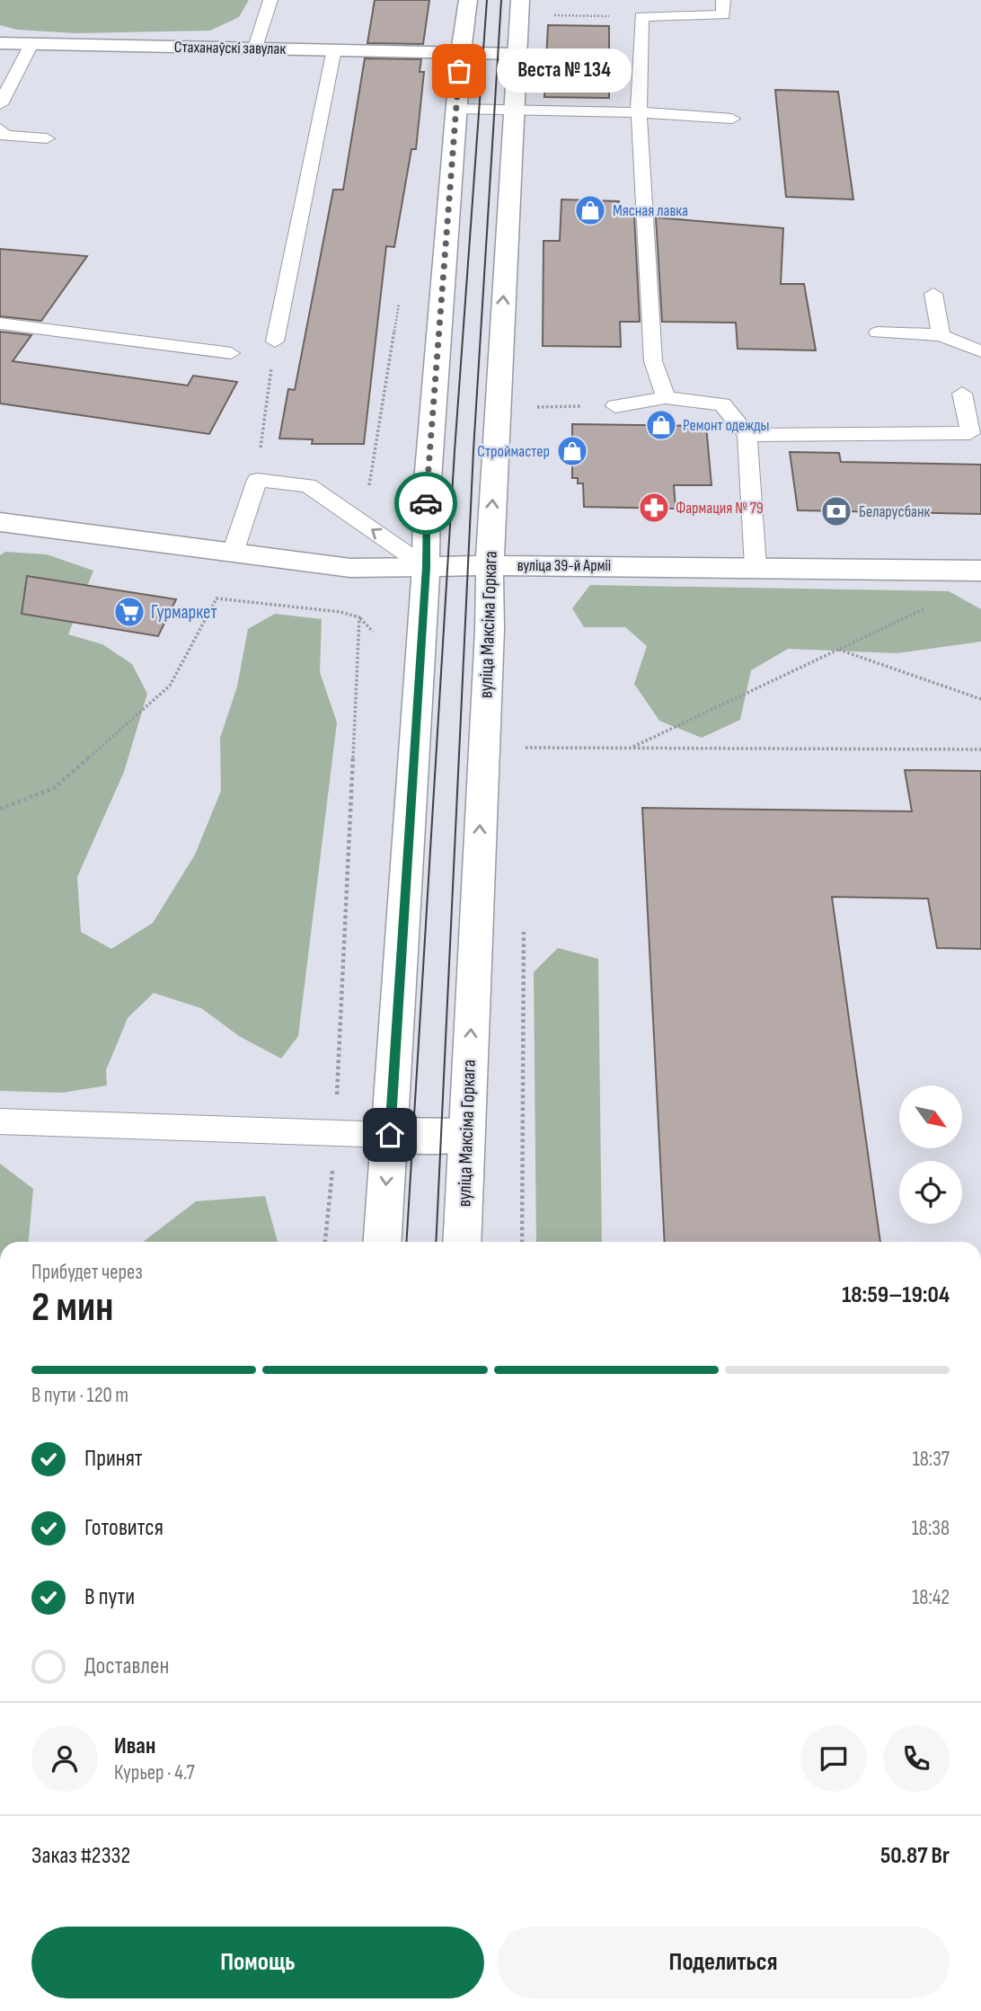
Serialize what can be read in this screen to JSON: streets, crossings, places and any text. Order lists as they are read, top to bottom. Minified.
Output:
{"streets":{"main road":["Стаханаўскі завулак","вуліца 39-й Арміі","вуліца Максіма Горкага"]},"crossings":[["Стаханаўскі завулак","вуліца Максіма Горкага"],["вуліца 39-й Арміі","вуліца Максіма Горкага"]],"places":{"other":["Веста № 134"],"shop":["Мясная лавка","Ремонт одежды","Строймастер"],"pharmacy":["Фармация № 79"],"bank":["Беларусбанк"],"supermarket":["Гурмаркет"]},"north":"bottom right","page":{"bubble":"Веста № 134","heading":["2 мин","Прибудет через","18:59–19:04"],"panel":["Иван","Курьер · 4.7","Заказ #2332","50.87 Br"],"bar":"В пути · 120 m","list":[["Принят","18:37"],["Готовится","18:38"],["В пути","18:42"],"Доставлен"],"buttons":["Помощь","Поделиться"]}}
